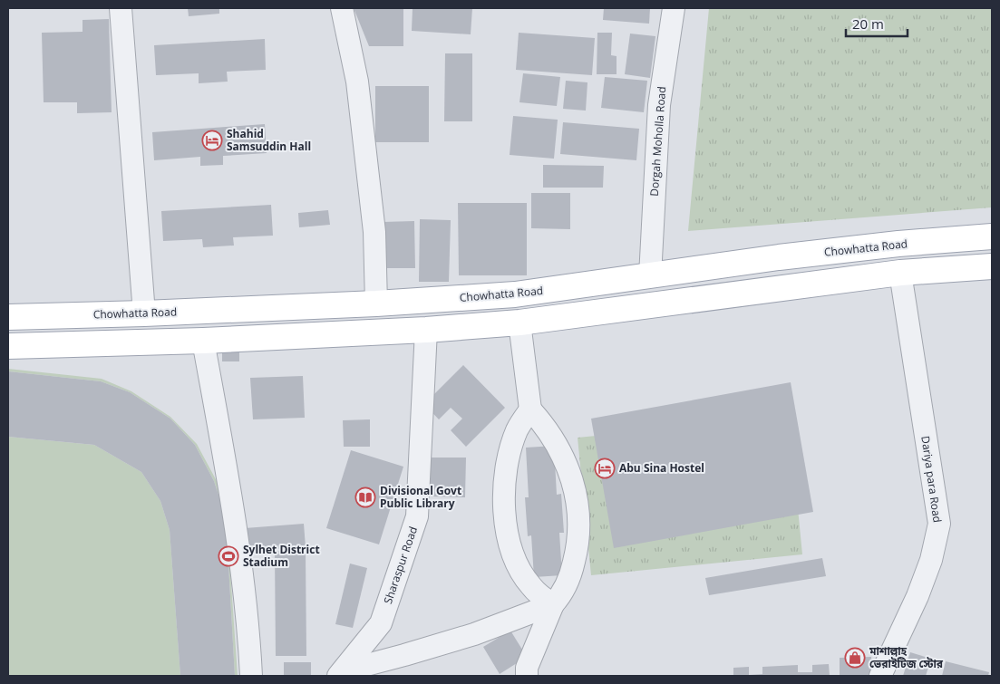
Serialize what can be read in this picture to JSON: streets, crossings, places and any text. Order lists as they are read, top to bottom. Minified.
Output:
{"streets":{"main road":["Chowhatta Road"],"street":["Dorgah Moholla Road","Dariya para Road","Sharaspur Road"]},"crossings":[["Dorgah Moholla Road","Chowhatta Road"]],"places":{"hotel":["Shahid Samsuddin Hall","Abu Sina Hostel"],"library":["Divisional Govt Public Library"],"sports":["Sylhet District Stadium"],"shop":["মাশাল্লাহ ভেরাইটিজ স্টোর"]},"scale_bar":"20 m"}
